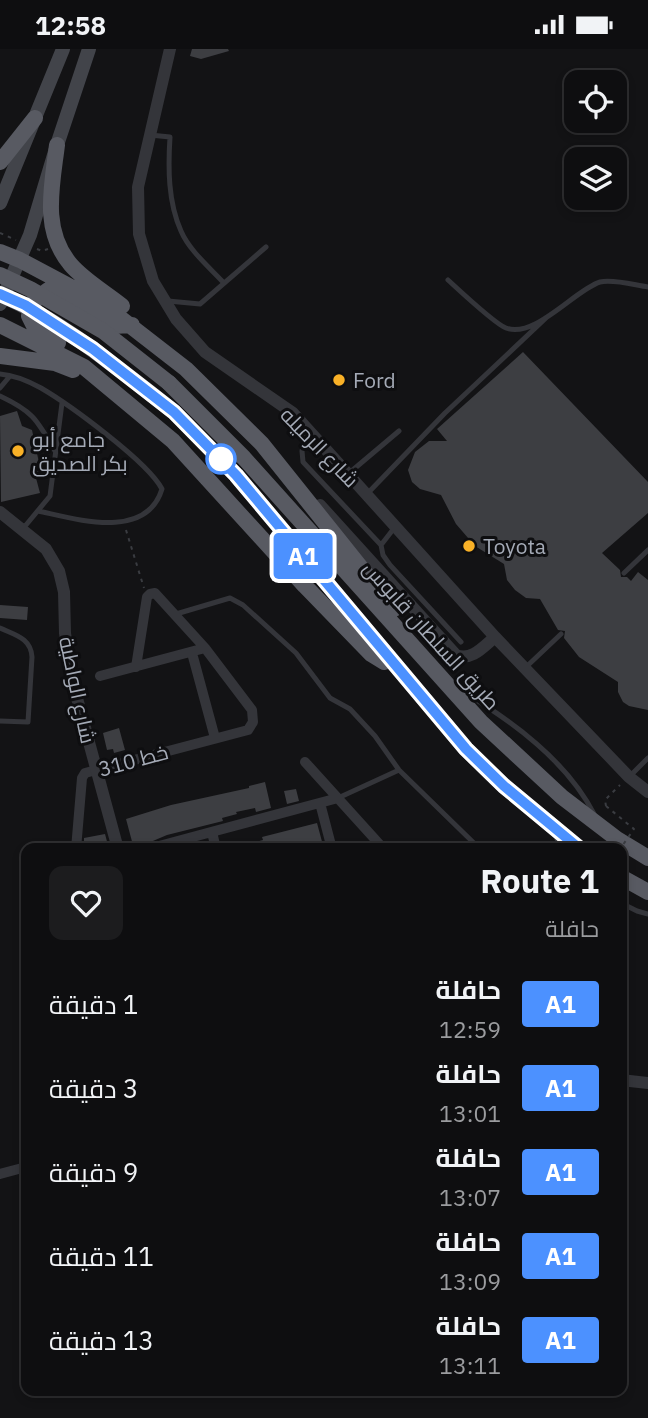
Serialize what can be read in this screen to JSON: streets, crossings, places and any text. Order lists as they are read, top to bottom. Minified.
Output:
{"streets":{"highway":["طريق السلطان قابوس"],"street":["شارع الرميله","شارع الواطية","خط 310"]},"crossings":[["شارع الواطية","خط 310"]],"places":["Ford","جامع أبو بكر الصديق","Toyota"],"lines":["bus line A1"],"page":{"status":"12:58","on_map":"A1","heading":["Route 1","حافلة"],"list":[{"mark":"A1","name":"حافلة","note":"12:59","value":"1 دقيقة"},{"mark":"A1","name":"حافلة","note":"13:01","value":"3 دقيقة"},{"mark":"A1","name":"حافلة","note":"13:07","value":"9 دقيقة"},{"mark":"A1","name":"حافلة","note":"13:09","value":"11 دقيقة"},{"mark":"A1","name":"حافلة","note":"13:11","value":"13 دقيقة"}]}}
